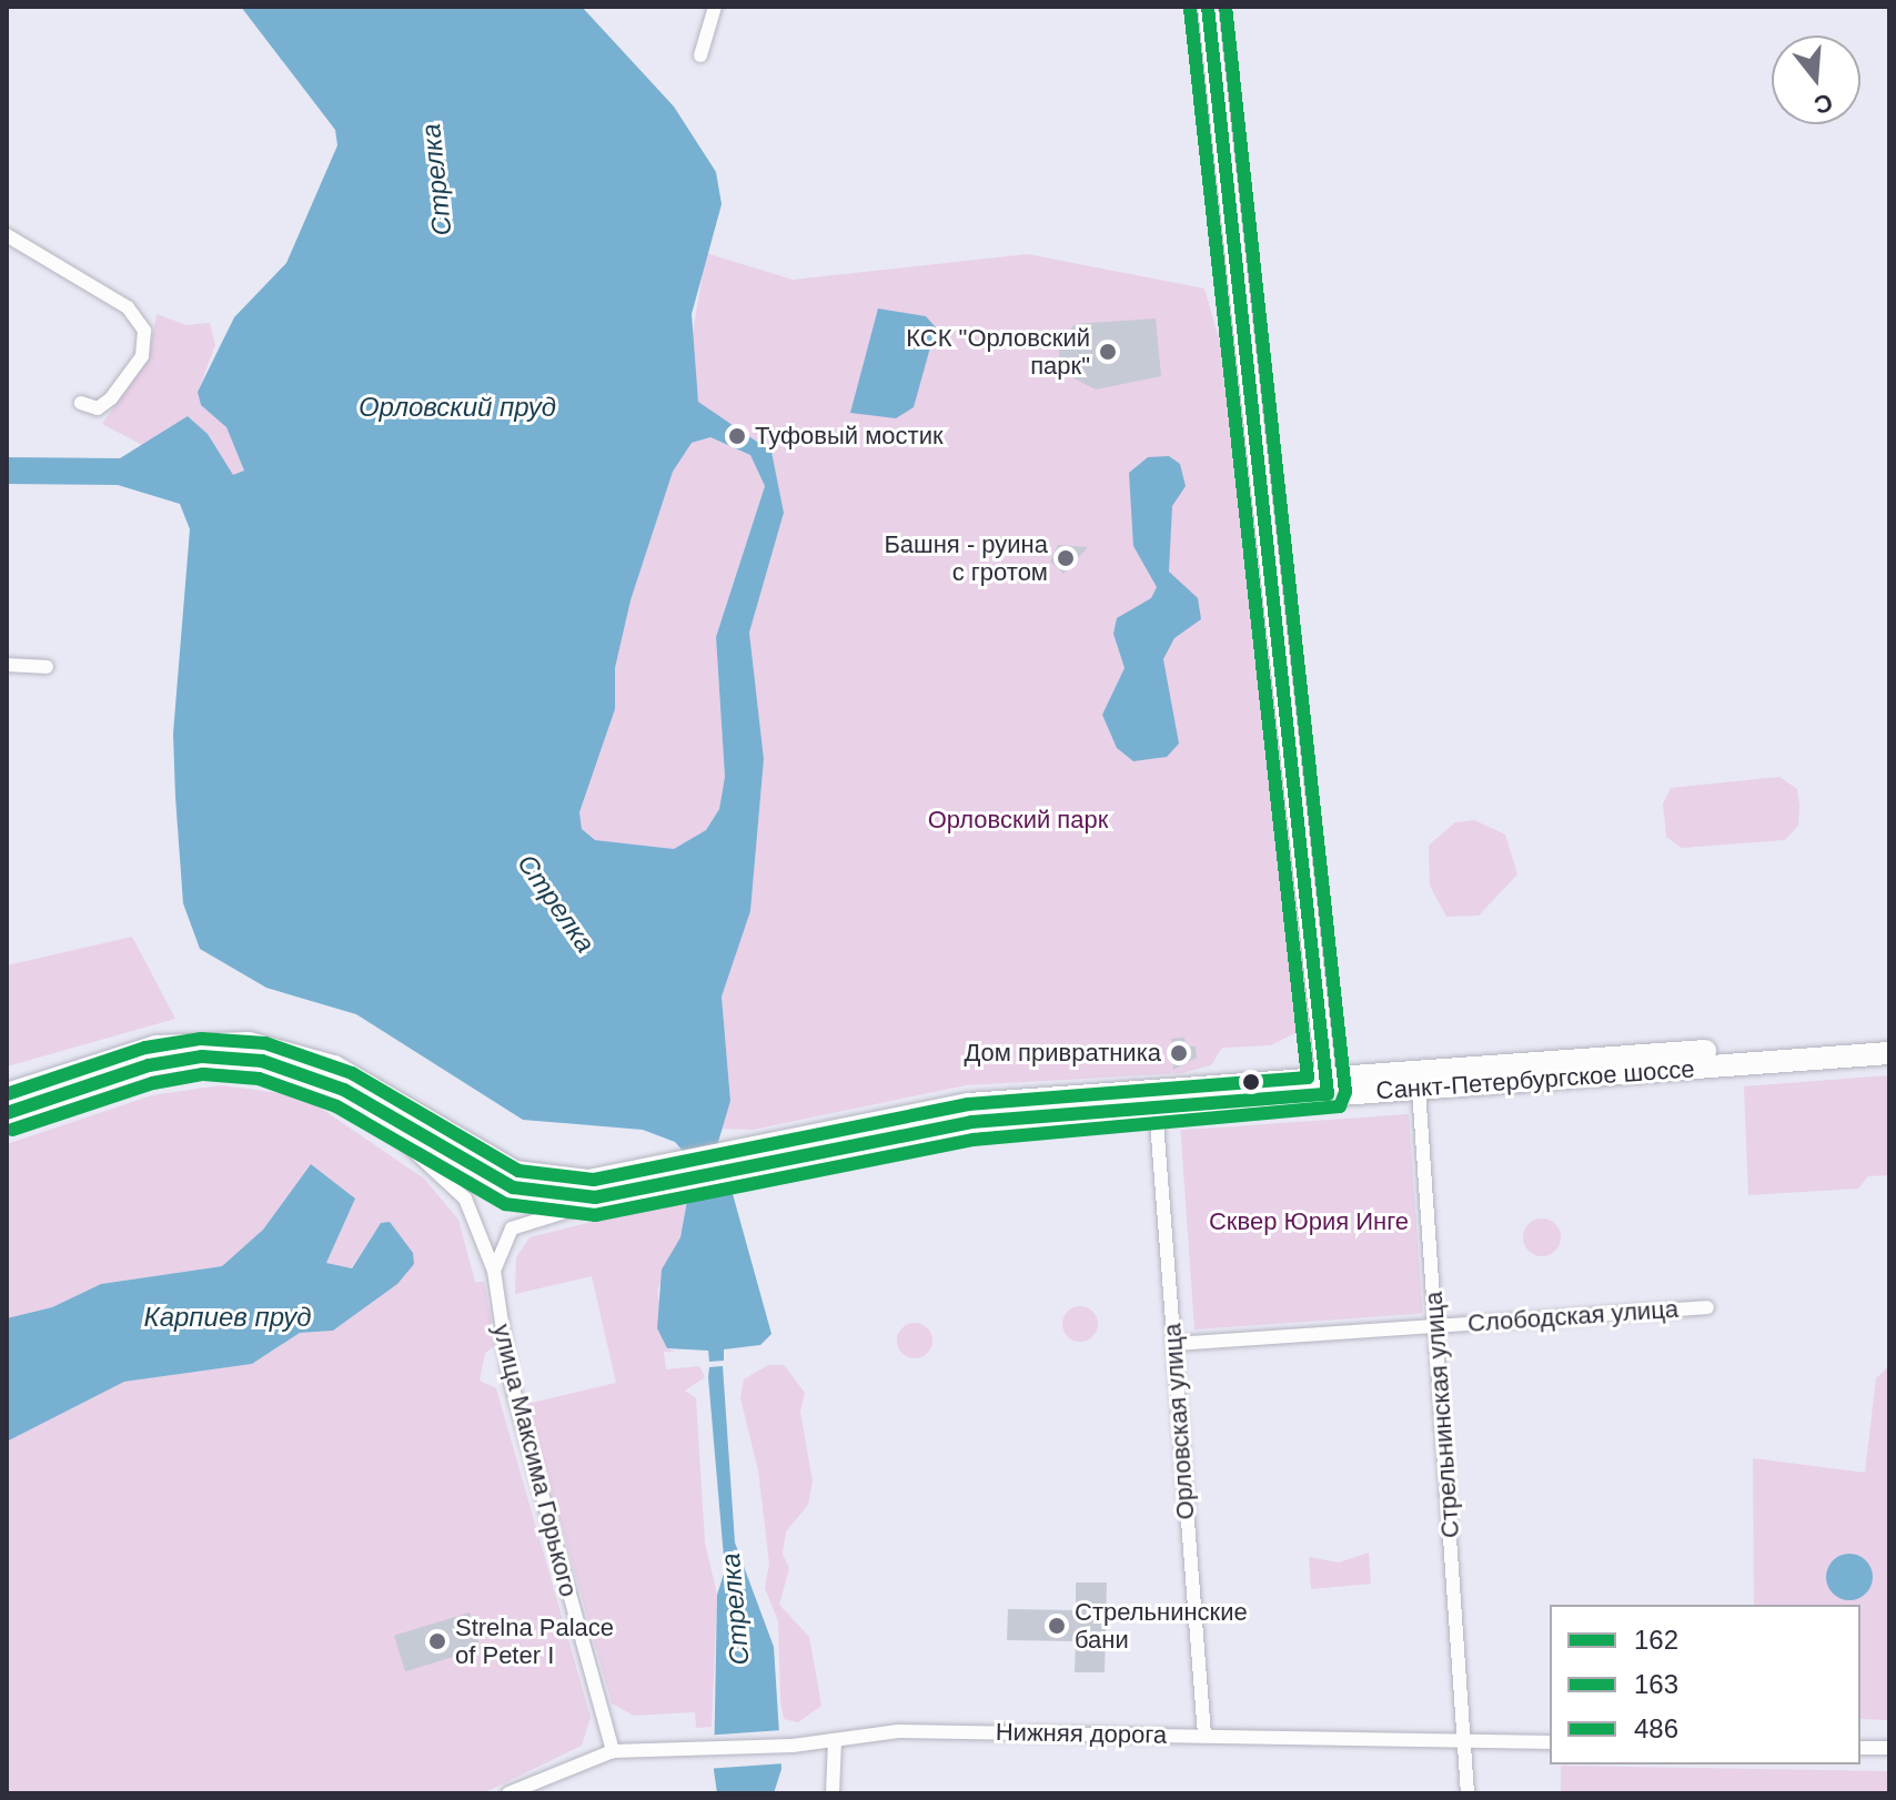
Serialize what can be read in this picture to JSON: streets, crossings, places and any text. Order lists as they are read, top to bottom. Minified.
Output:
{"streets":{"main road":["Санкт-Петербургское шоссе"],"street":["Слободская улица","Стрельнинская улица","Орловская улица","улица Максима Горького","Нижняя дорога"]},"crossings":[["Санкт-Петербургское шоссе","Стрельнинская улица"],["Санкт-Петербургское шоссе","Орловская улица"],["Санкт-Петербургское шоссе","улица Максима Горького"],["Слободская улица","Стрельнинская улица"],["Слободская улица","Орловская улица"],["Стрельнинская улица","Нижняя дорога"],["Орловская улица","Нижняя дорога"],["улица Максима Горького","Нижняя дорога"]],"water":["Стрелка","Орловский пруд","Карпиев пруд"],"parks":["Орловский парк","Сквер Юрия Инге"],"places":["КСК \"Орловский парк\"","Туфовый мостик","Башня - руина с гротом","Дом привратника","Стрельнинские бани","Strelna Palace of Peter I"],"lines":["transit line 162","transit line 163","transit line 486"],"legend":["162","163","486"],"north":"bottom"}
